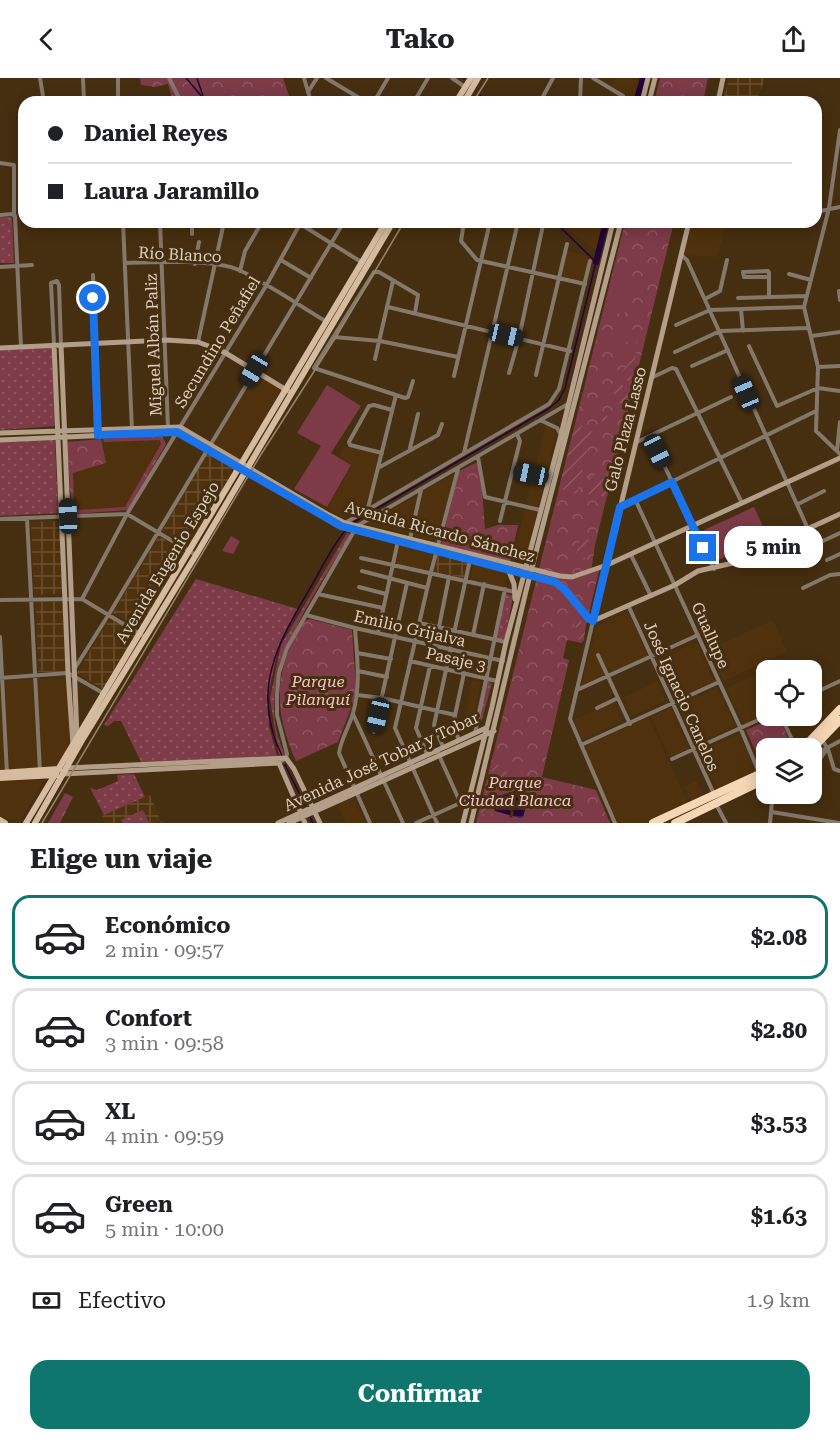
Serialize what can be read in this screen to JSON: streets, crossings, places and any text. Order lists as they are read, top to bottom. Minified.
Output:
{"streets":{"main road":["Galo Plaza Lasso","Avenida Ricardo Sánchez","Avenida Eugenio Espejo","Avenida José Tobar y Tobar"],"street":["Río Blanco","Secundino Peñafiel","Miguel Albán Paliz","Emilio Grijalva","Guallupe","Pasaje 3","José Ignacio Canelos"]},"crossings":[["Río Blanco","Secundino Peñafiel"],["Río Blanco","Miguel Albán Paliz"],["Río Blanco","Avenida Eugenio Espejo"],["Secundino Peñafiel","Avenida Ricardo Sánchez"],["Miguel Albán Paliz","Avenida Ricardo Sánchez"],["Galo Plaza Lasso","Avenida Ricardo Sánchez"],["Avenida Ricardo Sánchez","Avenida Eugenio Espejo"],["Avenida Ricardo Sánchez","Guallupe"]],"parks":["Parque Pilanquí","Parque Ciudad Blanca"],"page":{"header":"Tako","banner":["Daniel Reyes","Laura Jaramillo"],"bubble":"5 min","heading":"Elige un viaje","list":[{"name":"Económico","note":"2 min · 09:57","value":"$2.08"},{"name":"Confort","note":"3 min · 09:58","value":"$2.80"},{"name":"XL","note":"4 min · 09:59","value":"$3.53"},{"name":"Green","note":"5 min · 10:00","value":"$1.63"}],"pay":["Efectivo","1.9 km"],"buttons":"Confirmar"}}
